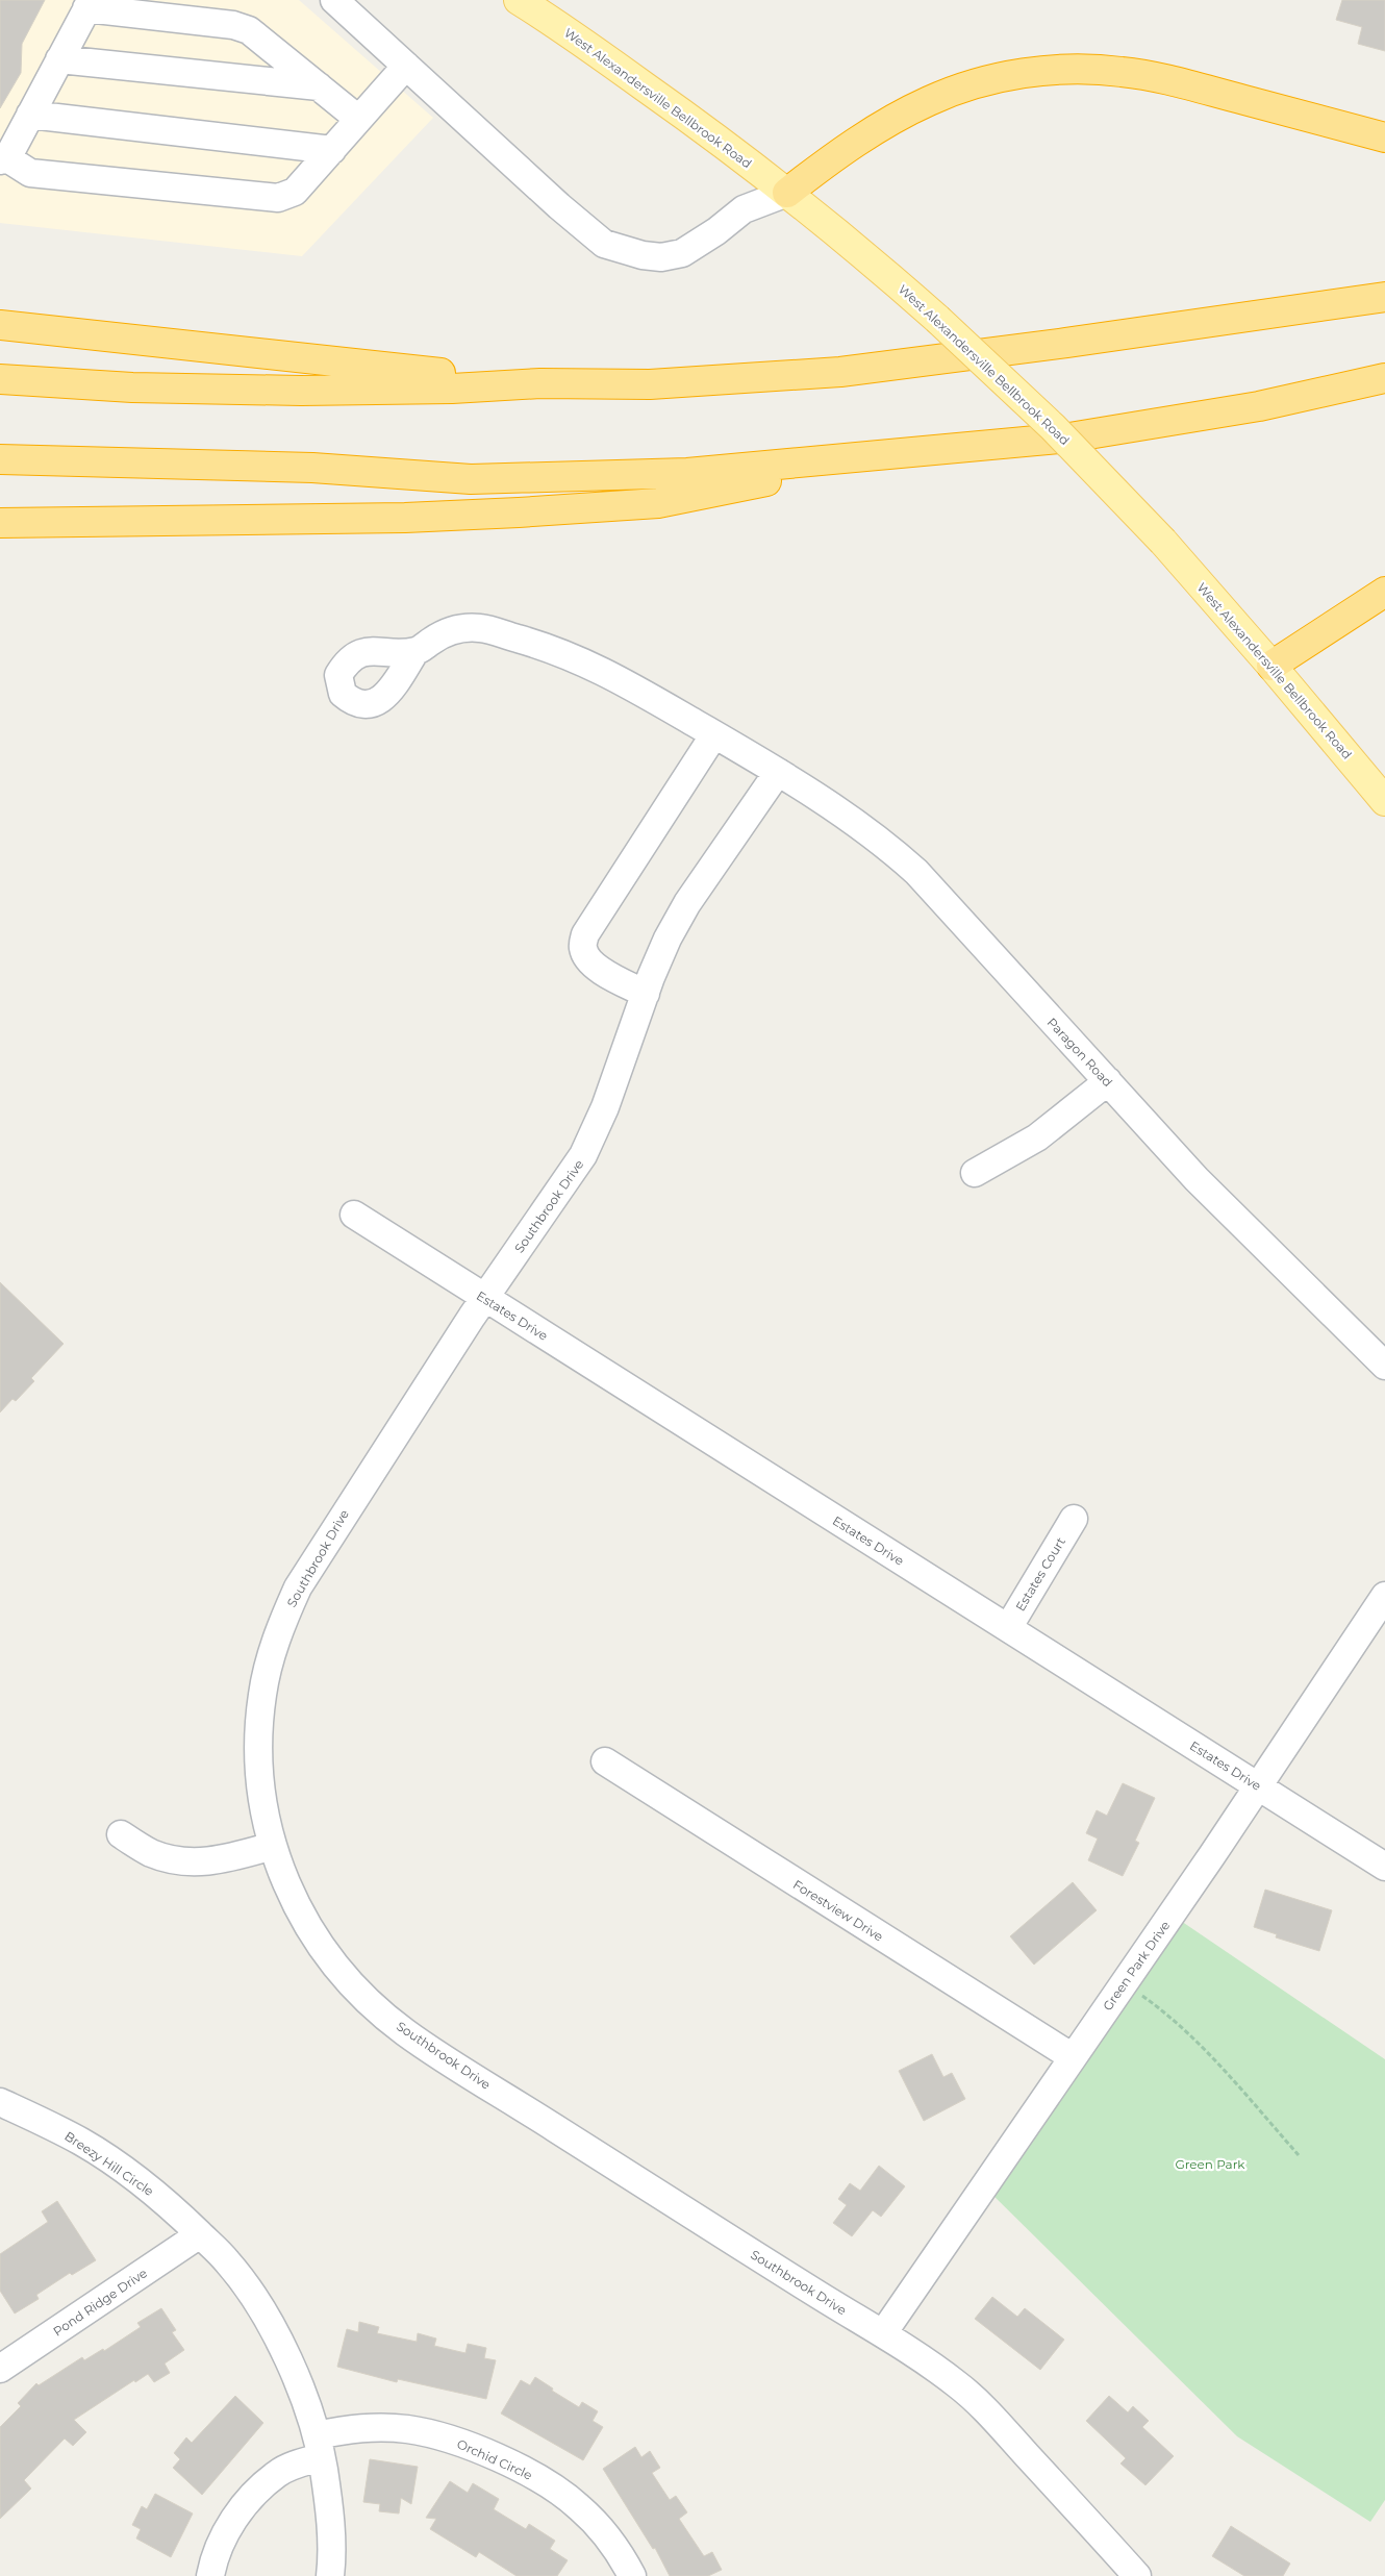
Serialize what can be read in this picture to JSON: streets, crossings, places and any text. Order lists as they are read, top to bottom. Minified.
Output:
{"streets":{"main road":["West Alexandersville Bellbrook Road"],"street":["Paragon Road","Southbrook Drive","Estates Drive","Estates Court","Forestview Drive","Green Park Drive","Breezy Hill Circle","Pond Ridge Drive","Orchid Circle"]},"crossings":[["Paragon Road","Southbrook Drive"],["Southbrook Drive","Estates Drive"],["Southbrook Drive","Green Park Drive"],["Estates Drive","Estates Court"],["Estates Drive","Green Park Drive"],["Forestview Drive","Green Park Drive"],["Breezy Hill Circle","Pond Ridge Drive"],["Breezy Hill Circle","Orchid Circle"]],"parks":["Green Park"]}
